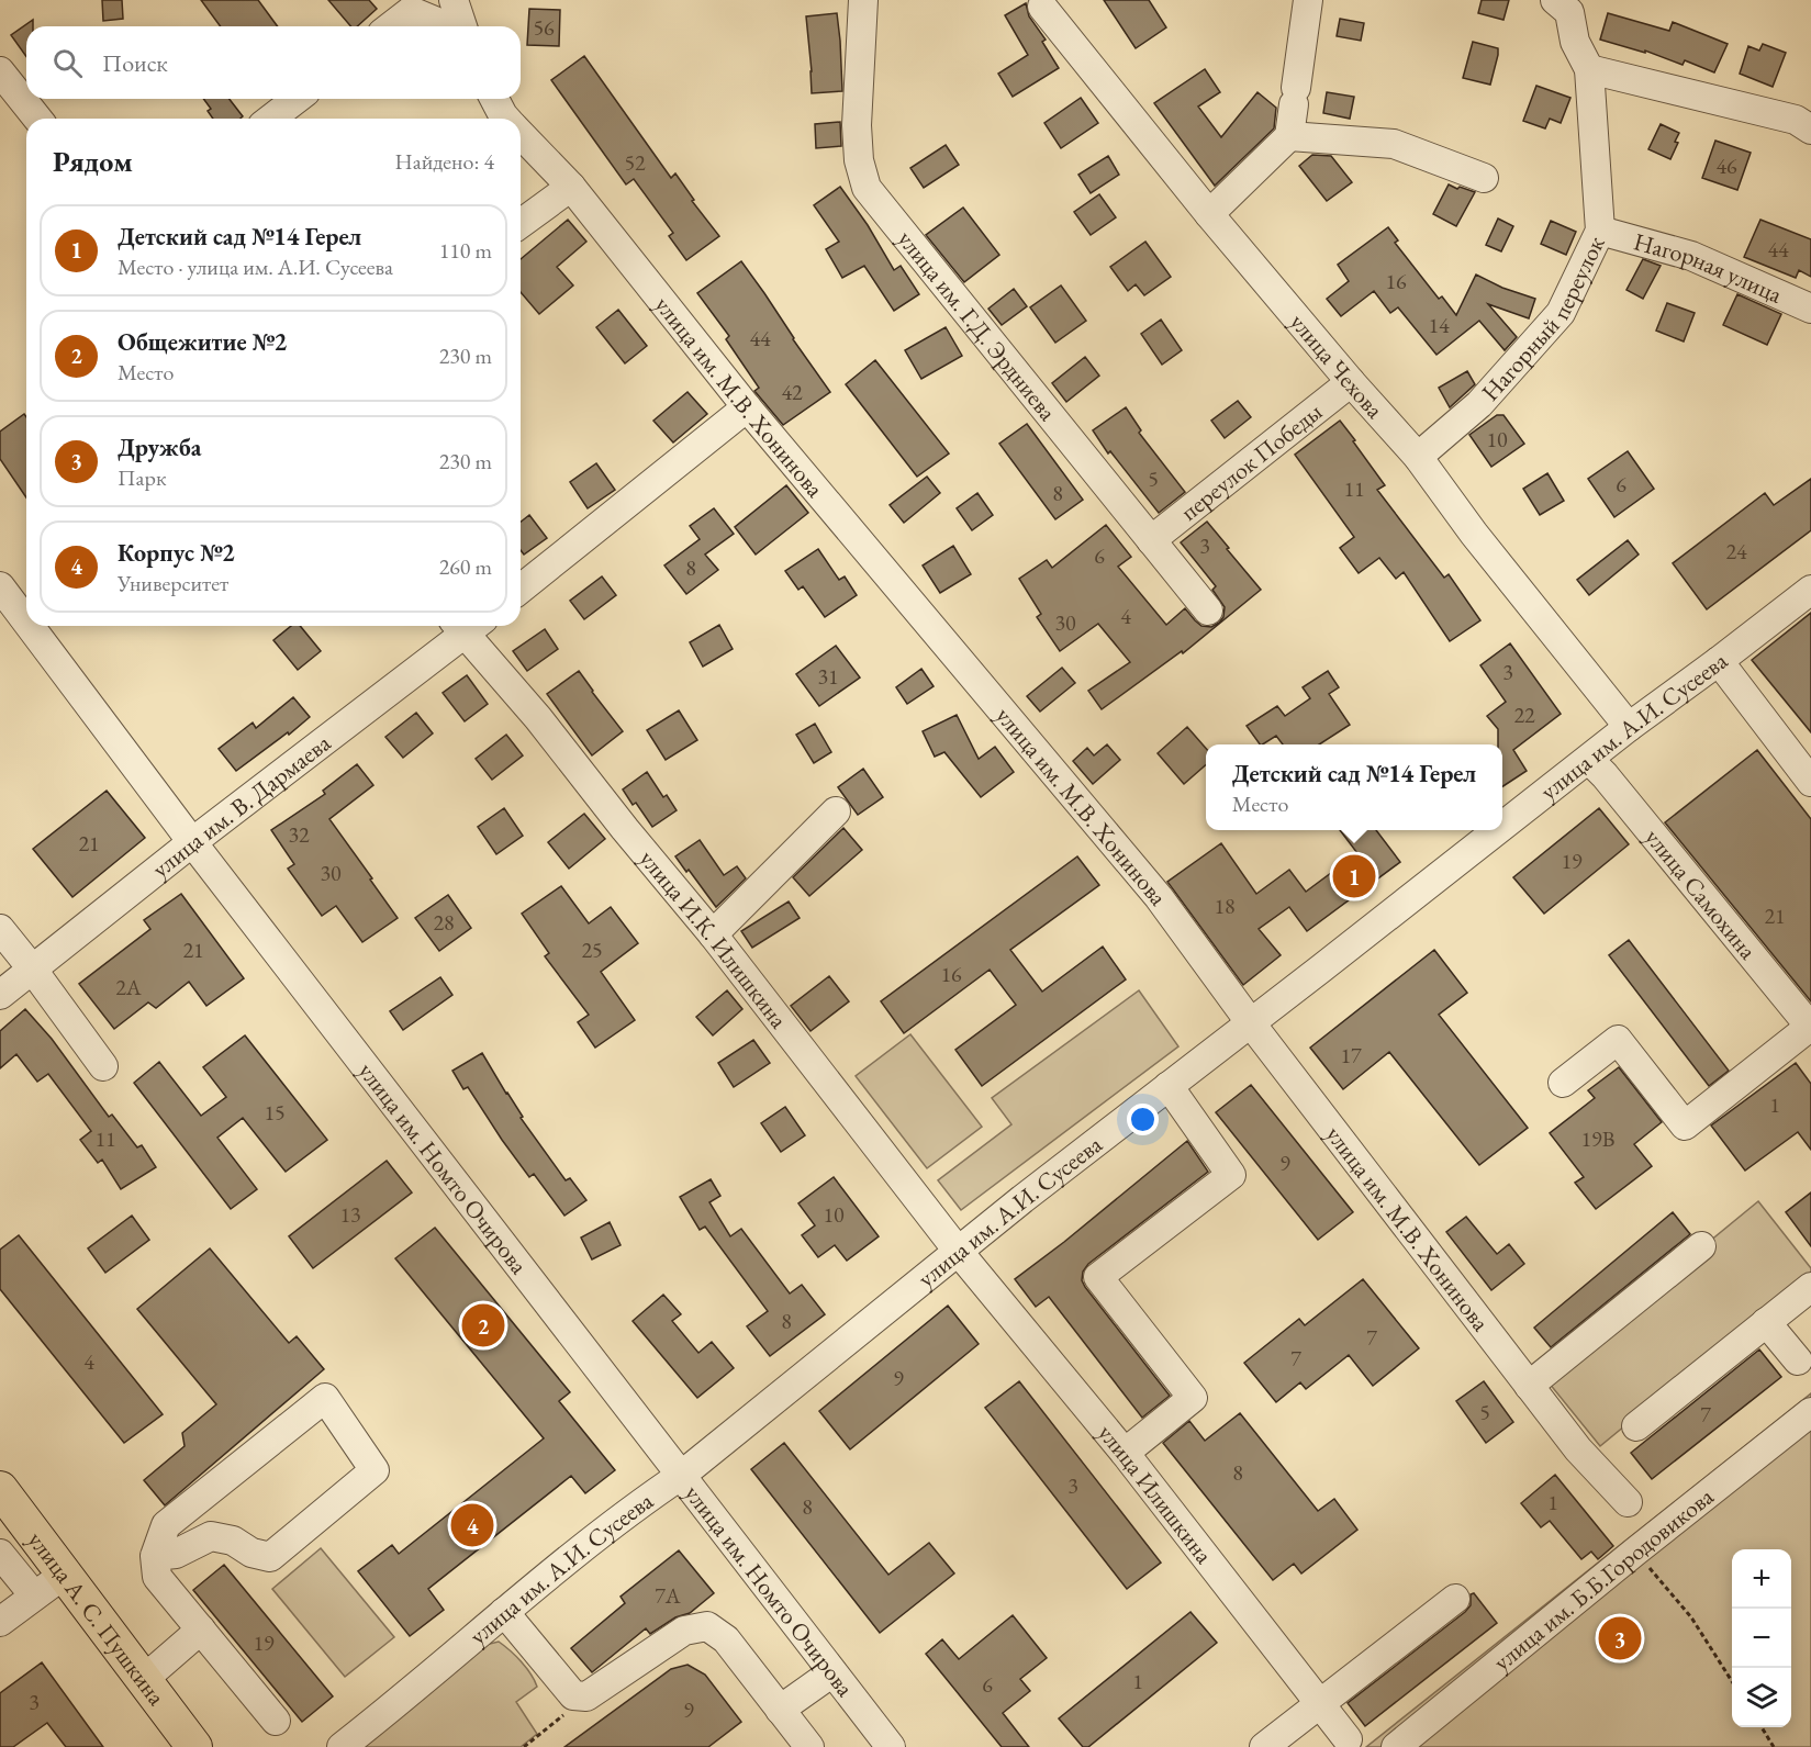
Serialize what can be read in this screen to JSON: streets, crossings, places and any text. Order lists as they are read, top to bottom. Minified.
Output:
{"streets":{"main road":["улица А. С. Пушкина"],"street":["Нагорная улица","Нагорный переулок","улица им. Г.Д. Эрдниева","улица Чехова","улица им. М.В. Хонинова","переулок Победы","улица им. А.И. Сусеева","улица им. В. Дармаева","улица Самохина","улица И.К. Илишкина","улица им. Номто Очирова","улица Илишкина","улица им. Б.Б.Городовикова"]},"crossings":[["Нагорная улица","Нагорный переулок"],["Нагорный переулок","улица Чехова"],["улица им. Г.Д. Эрдниева","переулок Победы"],["улица Чехова","переулок Победы"],["улица Чехова","улица им. А.И. Сусеева"],["улица им. М.В. Хонинова","улица им. А.И. Сусеева"],["улица им. А.И. Сусеева","улица Самохина"],["улица им. А.И. Сусеева","улица И.К. Илишкина"],["улица им. А.И. Сусеева","улица им. Номто Очирова"],["улица им. А.И. Сусеева","улица Илишкина"],["улица им. В. Дармаева","улица им. Номто Очирова"],["улица И.К. Илишкина","улица Илишкина"]],"house_numbers":["56","52","46","44","16","14","44","42","10","5","6","11","8","3","24","6","8","4","30","3","31","22","32","21","19","30","18","21","28","21","25","16","2А","17","1","15","11","19В","9","13","10","8","7","7","4","9","5","7","8","3","1","8","7А","19","1","6","3","9"],"page":{"search":"Поиск","heading":["Рядом","Найдено: 4"],"list":[{"mark":"1","name":"Детский сад №14 Герел","note":"Место · улица им. А.И. Сусеева","value":"110 m"},{"mark":"2","name":"Общежитие №2","note":"Место","value":"230 m"},{"mark":"3","name":"Дружба","note":"Парк","value":"230 m"},{"mark":"4","name":"Корпус №2","note":"Университет","value":"260 m"}],"popup":["Детский сад №14 Герел","Место"],"pins":["1","2","4","3"],"map_buttons":["+","−"]}}
